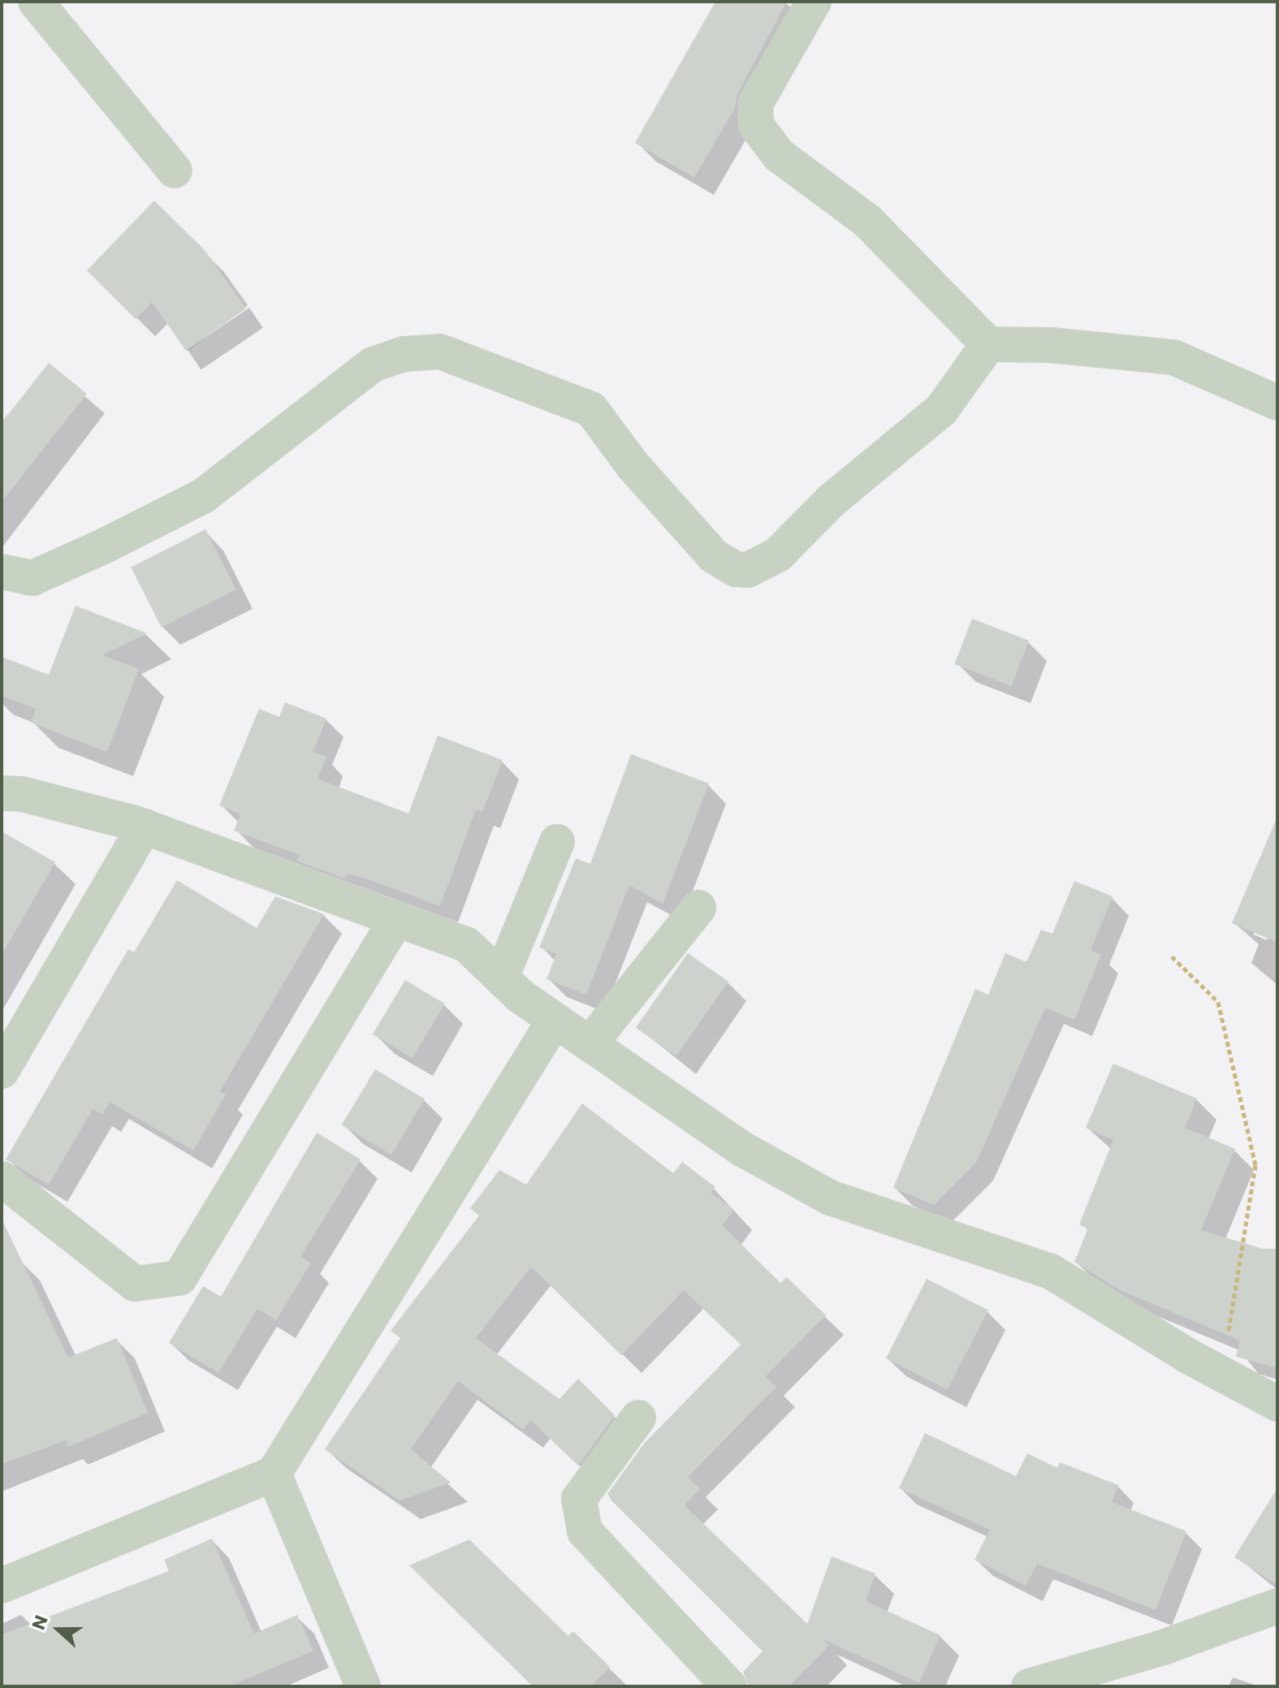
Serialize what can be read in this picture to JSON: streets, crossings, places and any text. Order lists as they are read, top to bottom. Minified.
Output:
{"north":"left"}
